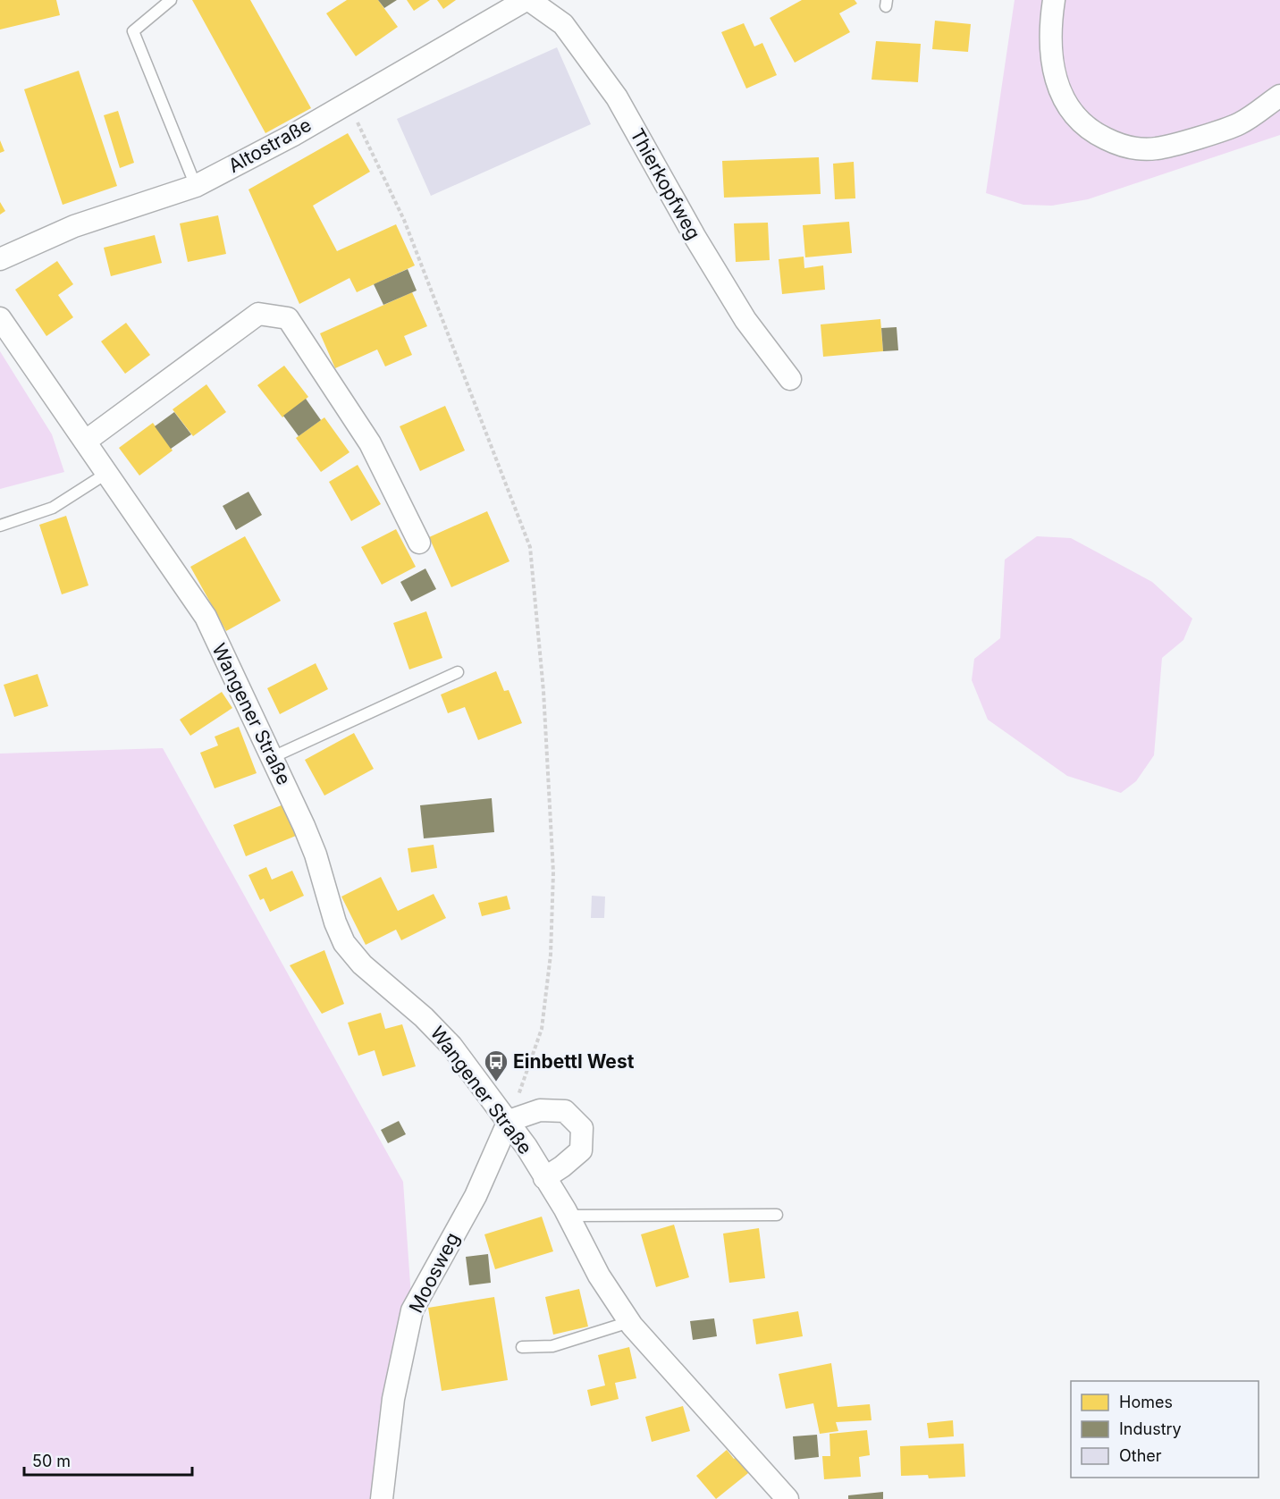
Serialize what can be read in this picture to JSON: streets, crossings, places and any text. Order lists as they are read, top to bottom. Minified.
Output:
{"streets":{"street":["Altostraße","Thierkopfweg","Wangener Straße","Moosweg"]},"crossings":[["Altostraße","Thierkopfweg"],["Wangener Straße","Moosweg"]],"places":{"bus stop":["Einbettl West"]},"legend":["Homes","Industry","Other"],"scale_bar":"50 m"}
